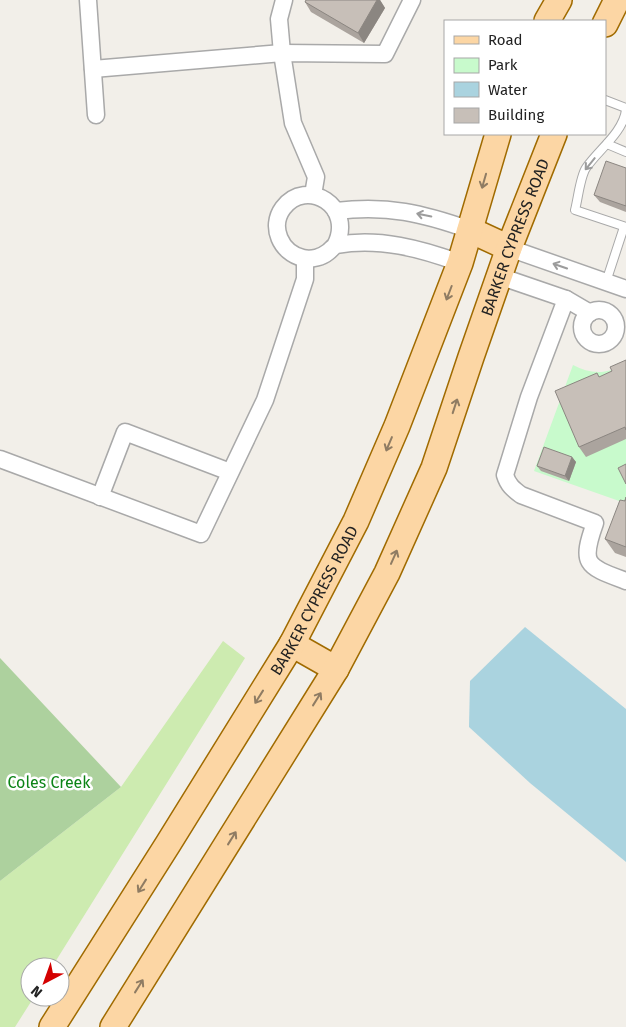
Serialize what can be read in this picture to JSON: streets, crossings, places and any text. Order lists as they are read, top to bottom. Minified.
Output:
{"streets":{"main road":["BARKER CYPRESS ROAD"]},"parks":["Coles Creek"],"legend":["Road","Park","Water","Building"],"north":"bottom left"}
